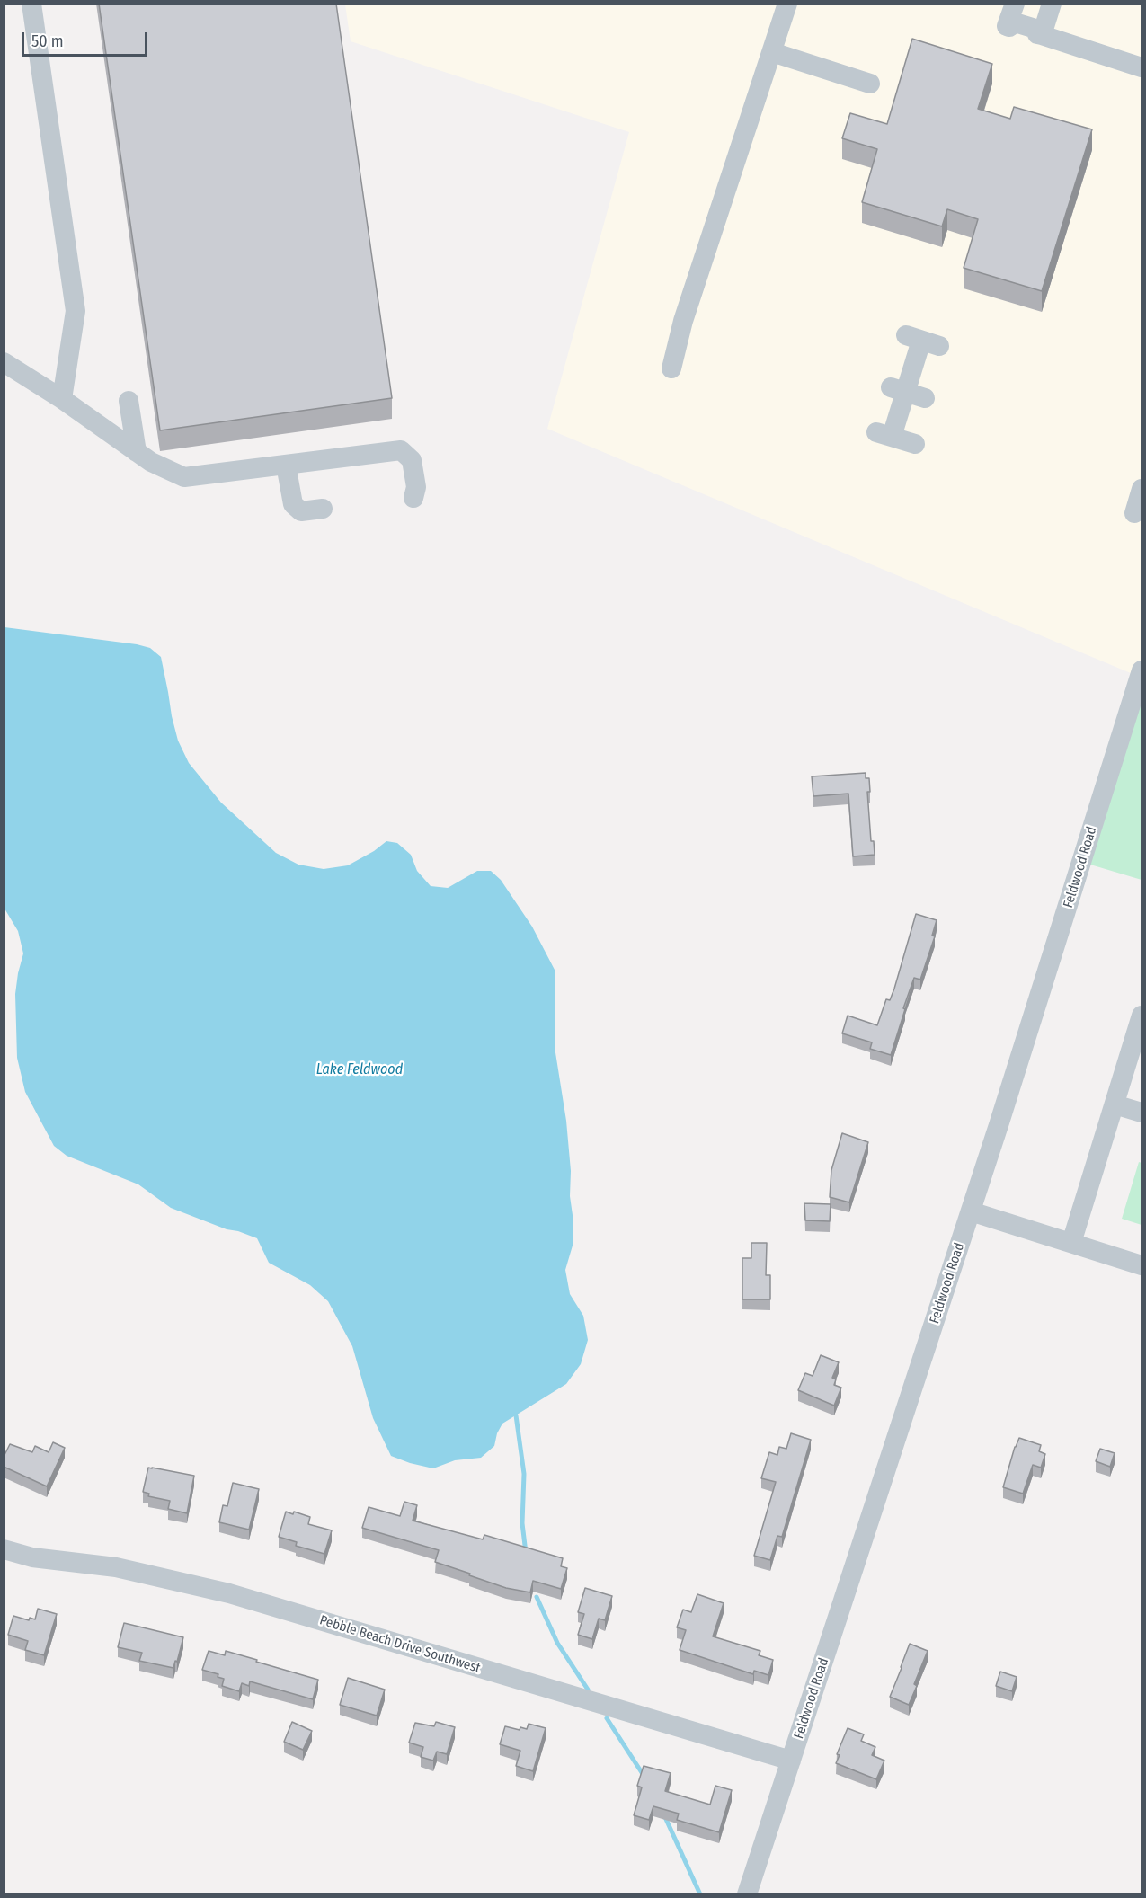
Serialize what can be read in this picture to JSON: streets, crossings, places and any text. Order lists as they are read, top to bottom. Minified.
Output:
{"streets":{"street":["Feldwood Road","Pebble Beach Drive Southwest"]},"crossings":[["Feldwood Road","Pebble Beach Drive Southwest"]],"water":["Lake Feldwood"],"scale_bar":"50 m"}
